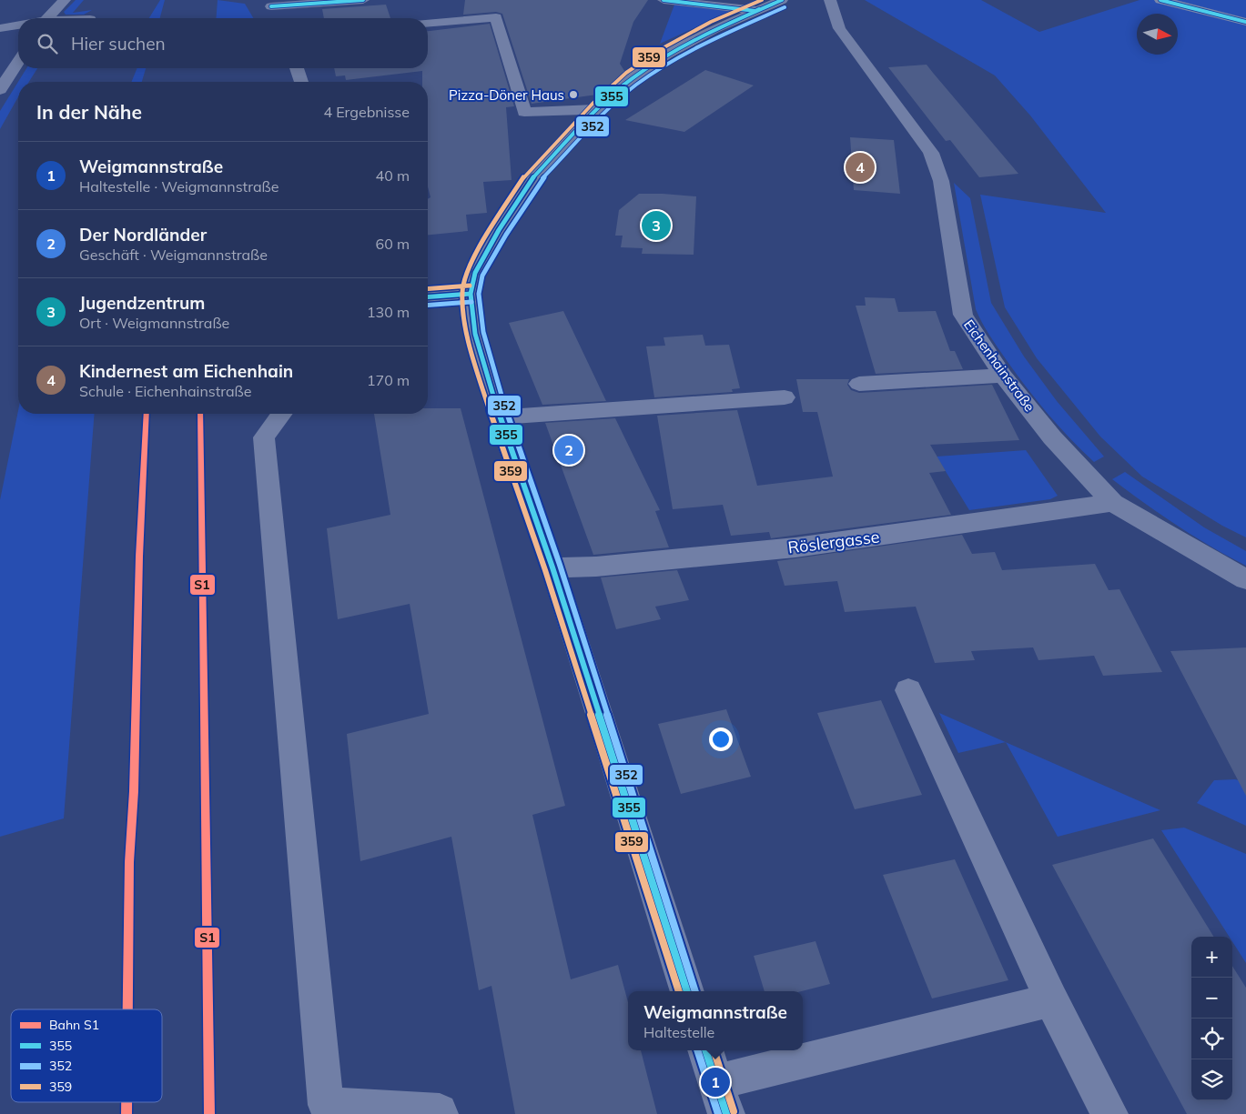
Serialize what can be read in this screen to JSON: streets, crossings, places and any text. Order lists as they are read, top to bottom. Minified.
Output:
{"streets":{"street":["Eichenhainstraße","Röslergasse"]},"crossings":[["Eichenhainstraße","Röslergasse"]],"places":["Pizza-Döner Haus"],"lines":["transit line 355","transit line 359","transit line 352","rail line S1"],"legend":["Bahn S1","355","352","359"],"north":"right","page":{"search":"Hier suchen","heading":["In der Nähe","4 Ergebnisse"],"list":[{"mark":"1","name":"Weigmannstraße","note":"Haltestelle · Weigmannstraße","value":"40 m"},{"mark":"2","name":"Der Nordländer","note":"Geschäft · Weigmannstraße","value":"60 m"},{"mark":"3","name":"Jugendzentrum","note":"Ort · Weigmannstraße","value":"130 m"},{"mark":"4","name":"Kindernest am Eichenhain","note":"Schule · Eichenhainstraße","value":"170 m"}],"pins":["4","3","2","1"],"map_buttons":["+","−"],"popup":["Weigmannstraße","Haltestelle"]}}
